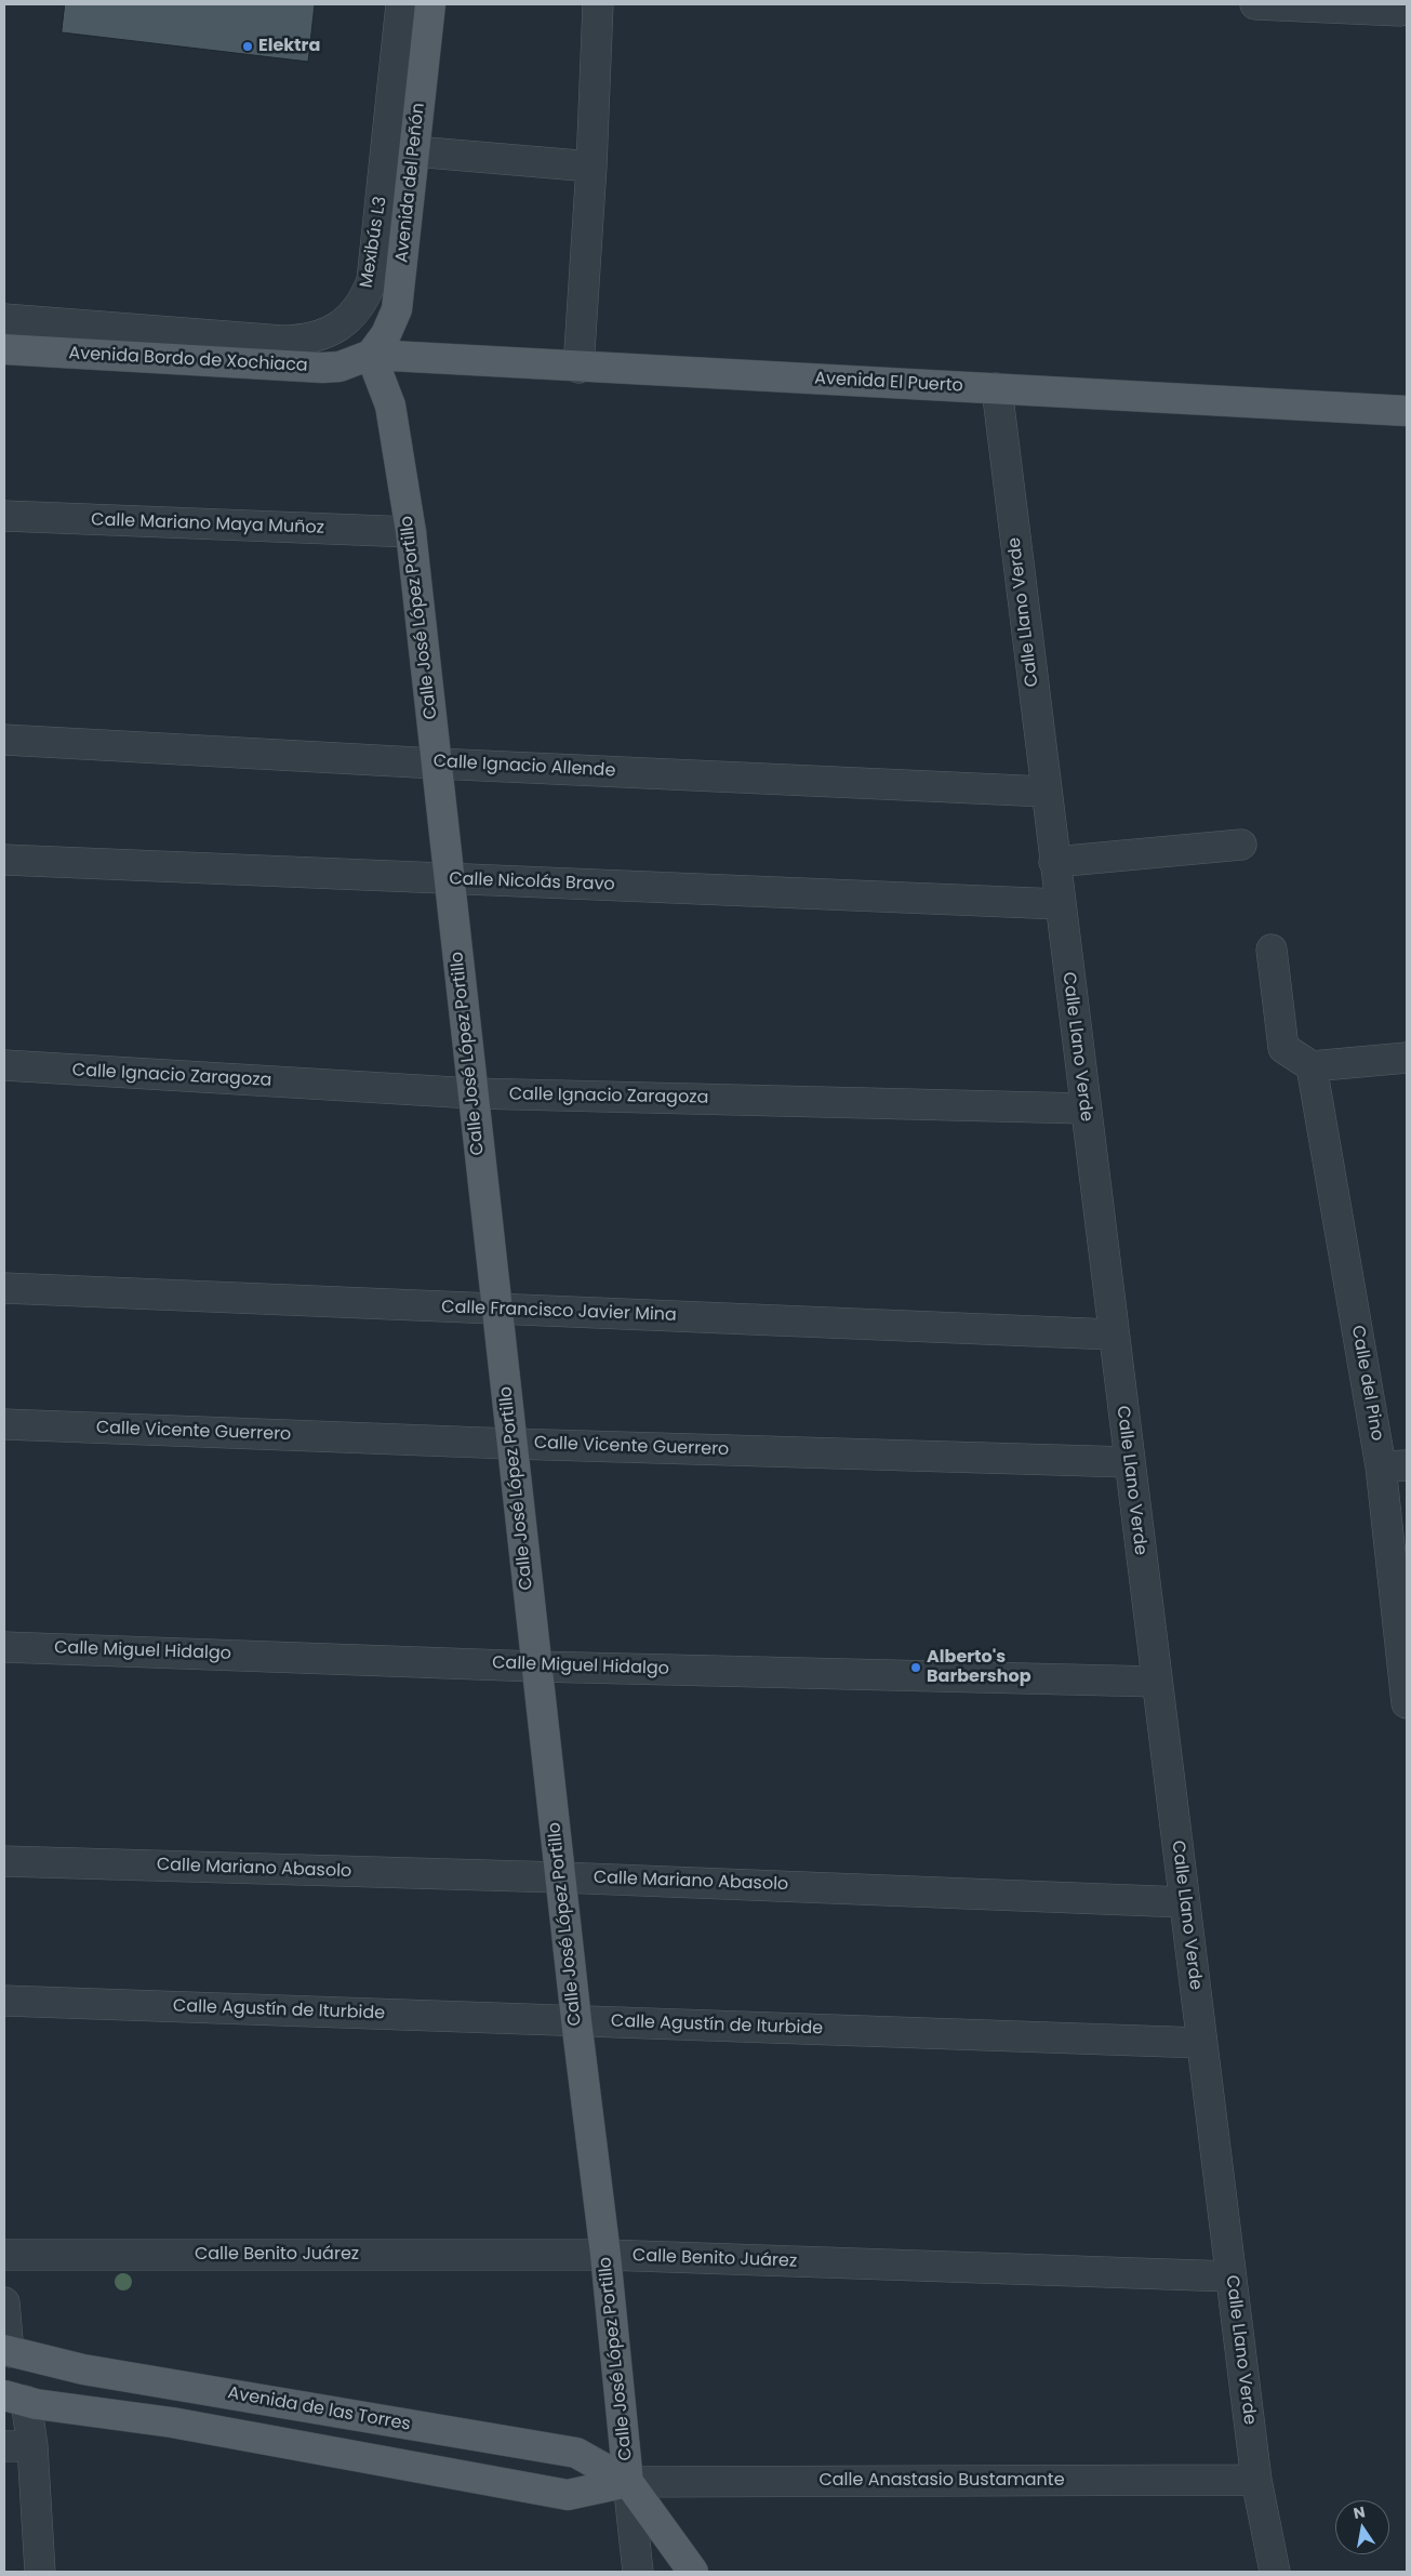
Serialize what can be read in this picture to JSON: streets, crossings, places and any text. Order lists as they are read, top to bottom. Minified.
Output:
{"streets":{"main road":["Avenida del Peñón","Avenida Bordo de Xochiaca","Avenida El Puerto","Calle José López Portillo","Avenida de las Torres"],"street":["Mexibús L3","Calle Mariano Maya Muñoz","Calle Llano Verde","Calle Ignacio Allende","Calle Nicolás Bravo","Calle Ignacio Zaragoza","Calle Francisco Javier Mina","Calle del Pino","Calle Vicente Guerrero","Calle Miguel Hidalgo","Calle Mariano Abasolo","Calle Agustín de Iturbide","Calle Benito Juárez","Calle Anastasio Bustamante"]},"crossings":[["Avenida del Peñón","Avenida Bordo de Xochiaca"],["Avenida del Peñón","Avenida El Puerto"],["Avenida del Peñón","Calle José López Portillo"],["Avenida Bordo de Xochiaca","Avenida El Puerto"],["Avenida Bordo de Xochiaca","Calle José López Portillo"],["Avenida El Puerto","Calle Llano Verde"],["Avenida El Puerto","Calle José López Portillo"],["Calle Mariano Maya Muñoz","Calle José López Portillo"],["Calle Llano Verde","Calle Ignacio Allende"],["Calle Llano Verde","Calle Nicolás Bravo"],["Calle Llano Verde","Calle Ignacio Zaragoza"],["Calle Llano Verde","Calle Francisco Javier Mina"],["Calle Llano Verde","Calle Vicente Guerrero"],["Calle Llano Verde","Calle Miguel Hidalgo"],["Calle Llano Verde","Calle Mariano Abasolo"],["Calle Llano Verde","Calle Agustín de Iturbide"],["Calle Llano Verde","Calle Benito Juárez"],["Calle Llano Verde","Calle Anastasio Bustamante"],["Calle José López Portillo","Calle Ignacio Allende"],["Calle José López Portillo","Calle Nicolás Bravo"],["Calle José López Portillo","Calle Ignacio Zaragoza"],["Calle José López Portillo","Calle Francisco Javier Mina"],["Calle José López Portillo","Calle Vicente Guerrero"],["Calle José López Portillo","Calle Miguel Hidalgo"],["Calle José López Portillo","Calle Mariano Abasolo"],["Calle José López Portillo","Calle Agustín de Iturbide"],["Calle José López Portillo","Calle Benito Juárez"],["Calle José López Portillo","Avenida de las Torres"],["Calle José López Portillo","Calle Anastasio Bustamante"],["Avenida de las Torres","Calle Anastasio Bustamante"]],"places":["Elektra","Alberto's Barbershop"],"north":"top"}
